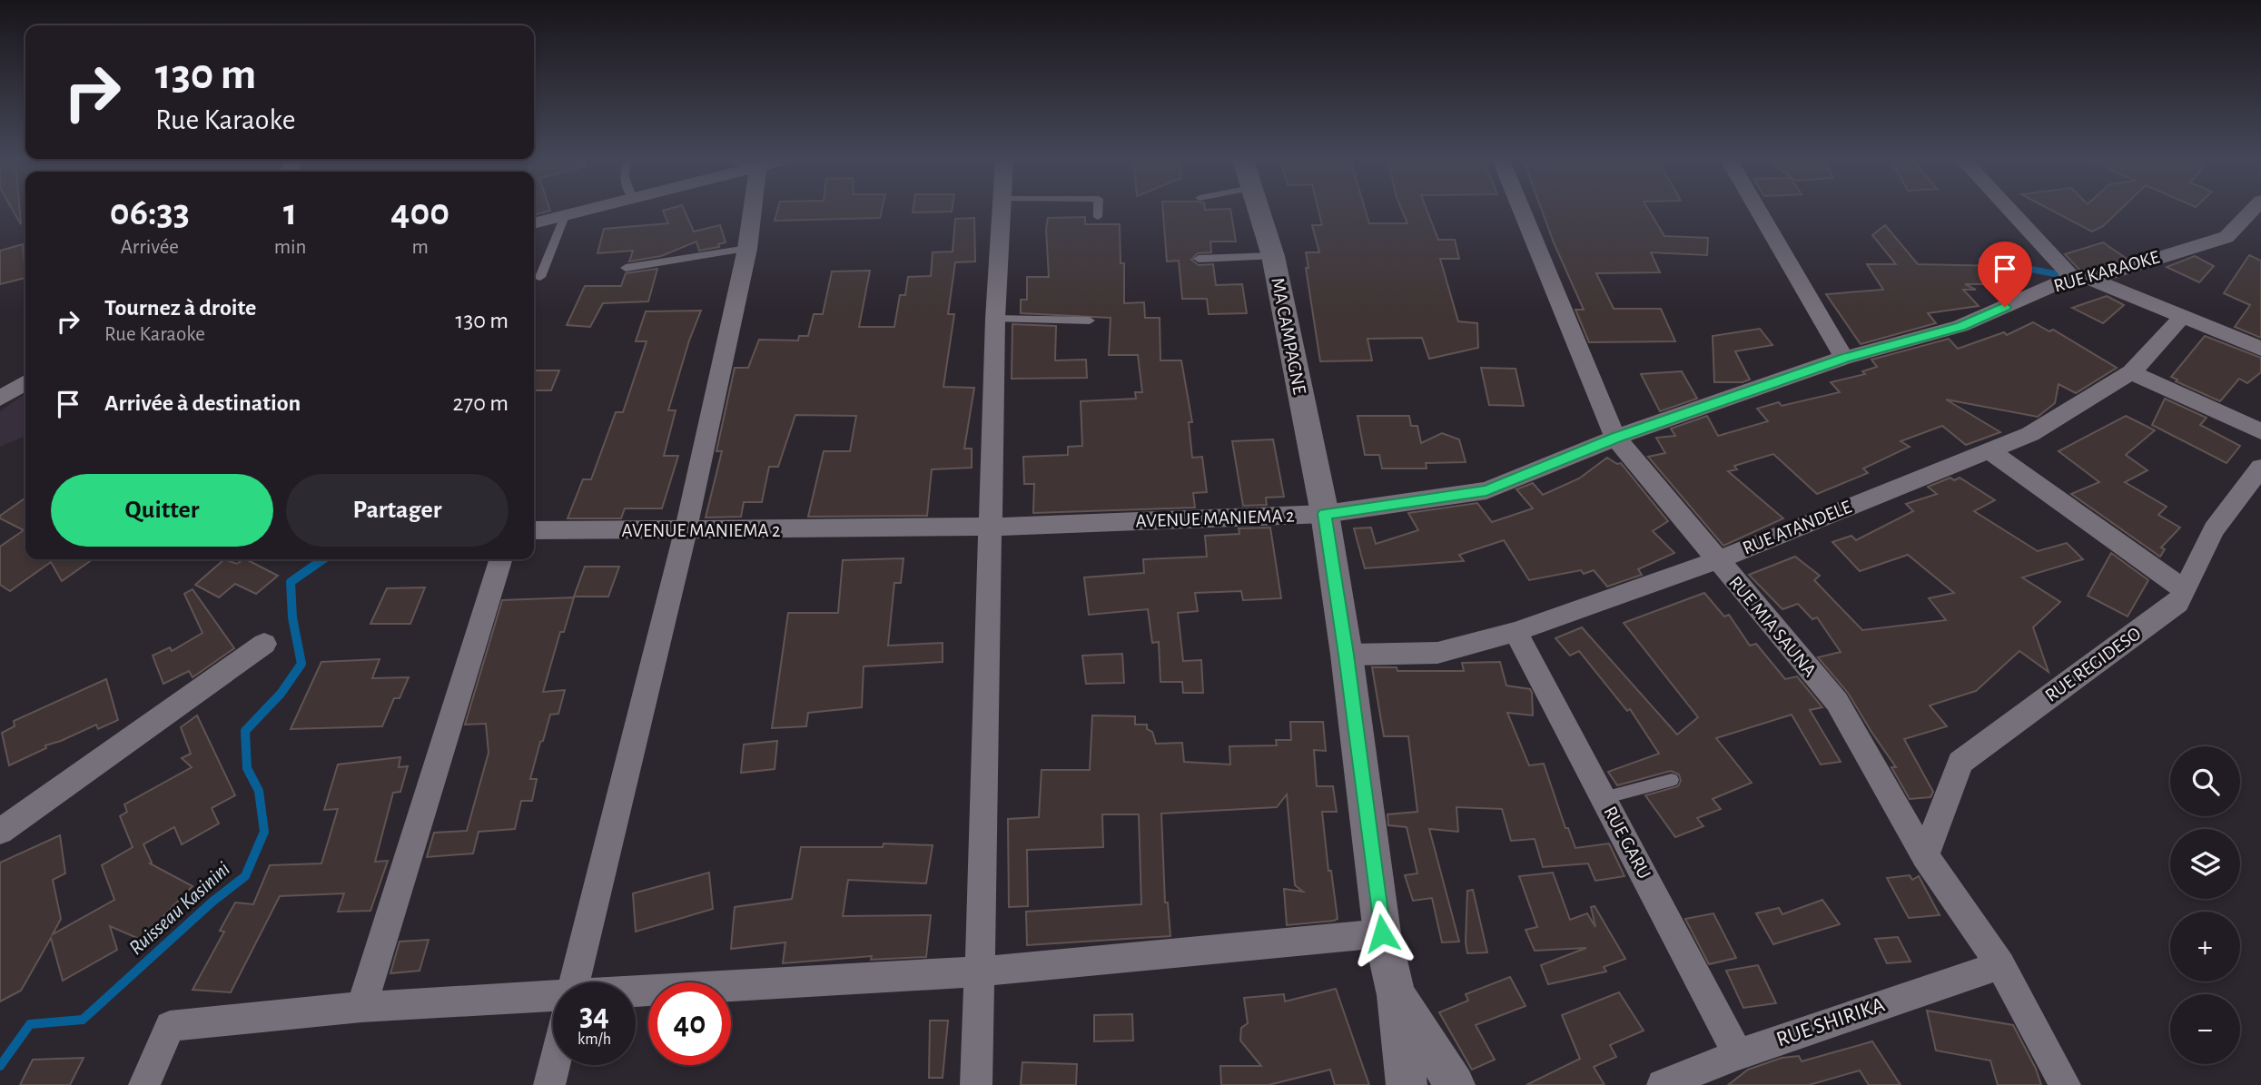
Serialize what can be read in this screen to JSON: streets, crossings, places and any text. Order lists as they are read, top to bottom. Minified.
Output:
{"streets":{"street":["RUE KARAOKE","MA CAMPAGNE","AVENUE MANIEMA 2","RUE ATANDELE","RUE MIA SAUNA","RUE REGIDESO","RUE GARU","RUE SHIRIKA"]},"crossings":[["RUE KARAOKE","MA CAMPAGNE"],["RUE KARAOKE","AVENUE MANIEMA 2"],["RUE KARAOKE","RUE MIA SAUNA"],["MA CAMPAGNE","AVENUE MANIEMA 2"],["RUE ATANDELE","RUE MIA SAUNA"],["RUE ATANDELE","RUE GARU"],["RUE MIA SAUNA","RUE REGIDESO"],["RUE MIA SAUNA","RUE SHIRIKA"],["RUE GARU","RUE SHIRIKA"]],"water":["Ruisseau Kasinini"],"page":{"turn":["130 m","Rue Karaoke"],"eta":["06:33","Arrivée","1","min","400","m"],"list":[{"name":"Tournez à droite","note":"Rue Karaoke","value":"130 m"},{"name":"Arrivée à destination","value":"270 m"}],"buttons":["Quitter","Partager"],"map_buttons":["+","−"],"speed":"34 km/h","limit":"40"}}
